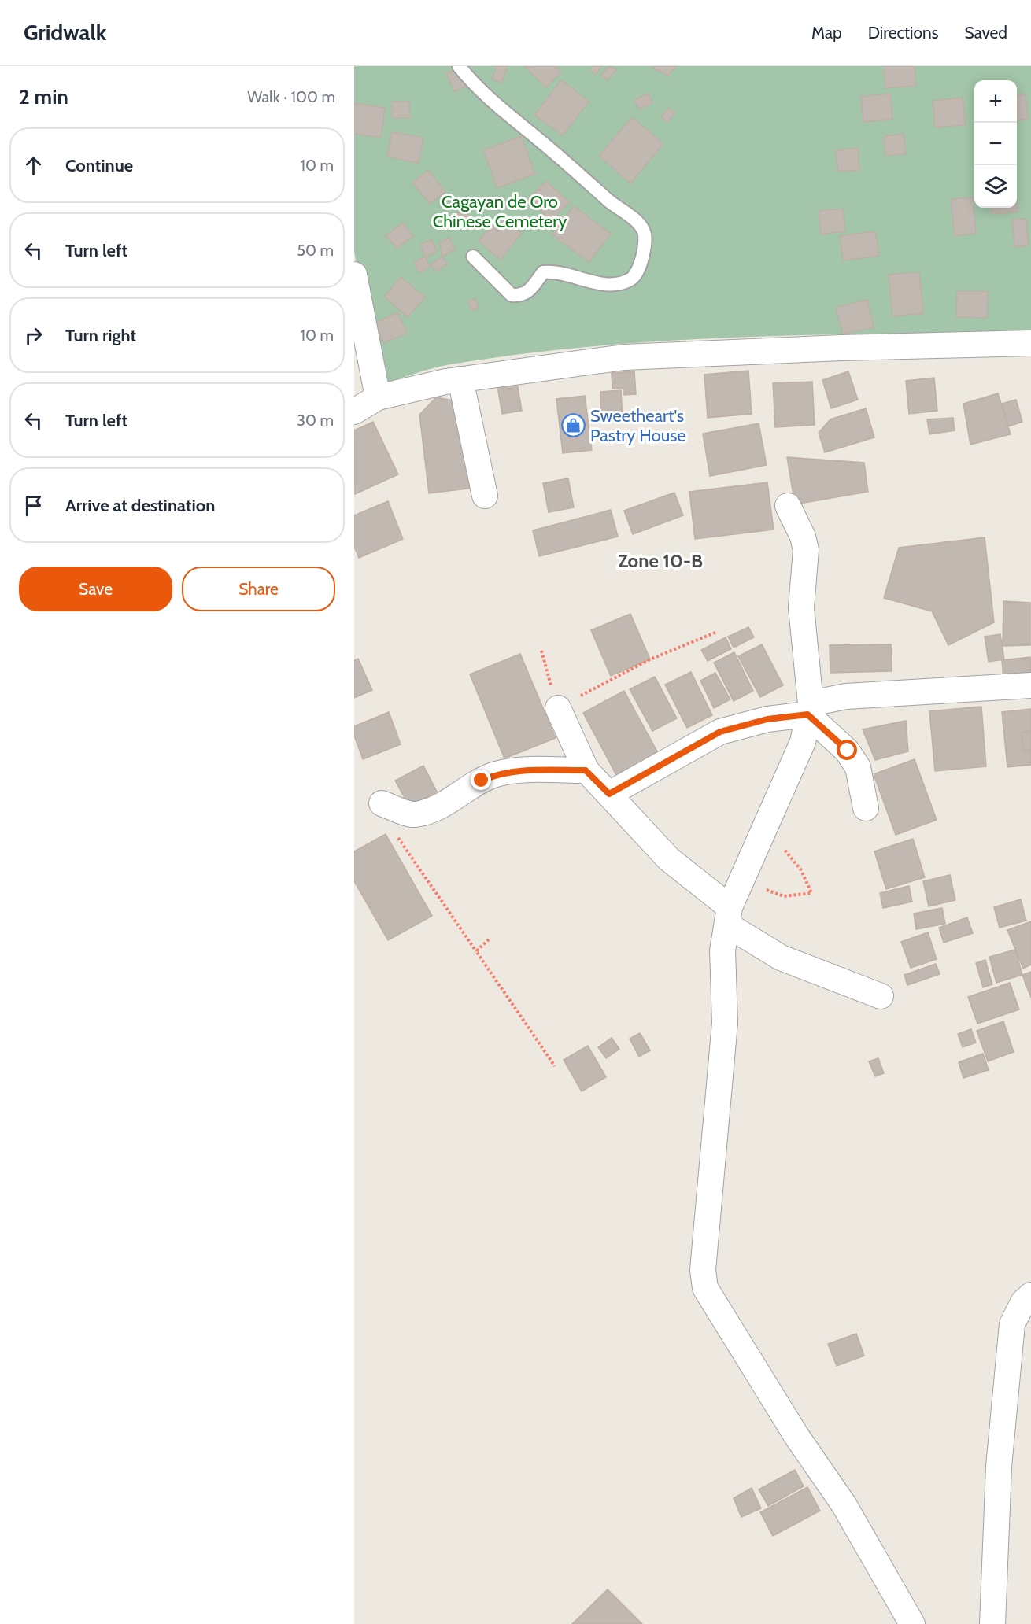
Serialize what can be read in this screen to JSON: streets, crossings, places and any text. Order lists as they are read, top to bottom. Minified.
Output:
{"districts":["Zone 10-B"],"parks":["Cagayan de Oro Chinese Cemetery"],"places":{"shop":["Sweetheart's Pastry House"]},"page":{"header":"Gridwalk","nav":["Map","Directions","Saved"],"heading":["2 min","Walk · 100 m"],"map_buttons":["+","−"],"list":[["Continue","10 m"],["Turn left","50 m"],["Turn right","10 m"],["Turn left","30 m"],"Arrive at destination"],"buttons":["Save","Share"]}}
